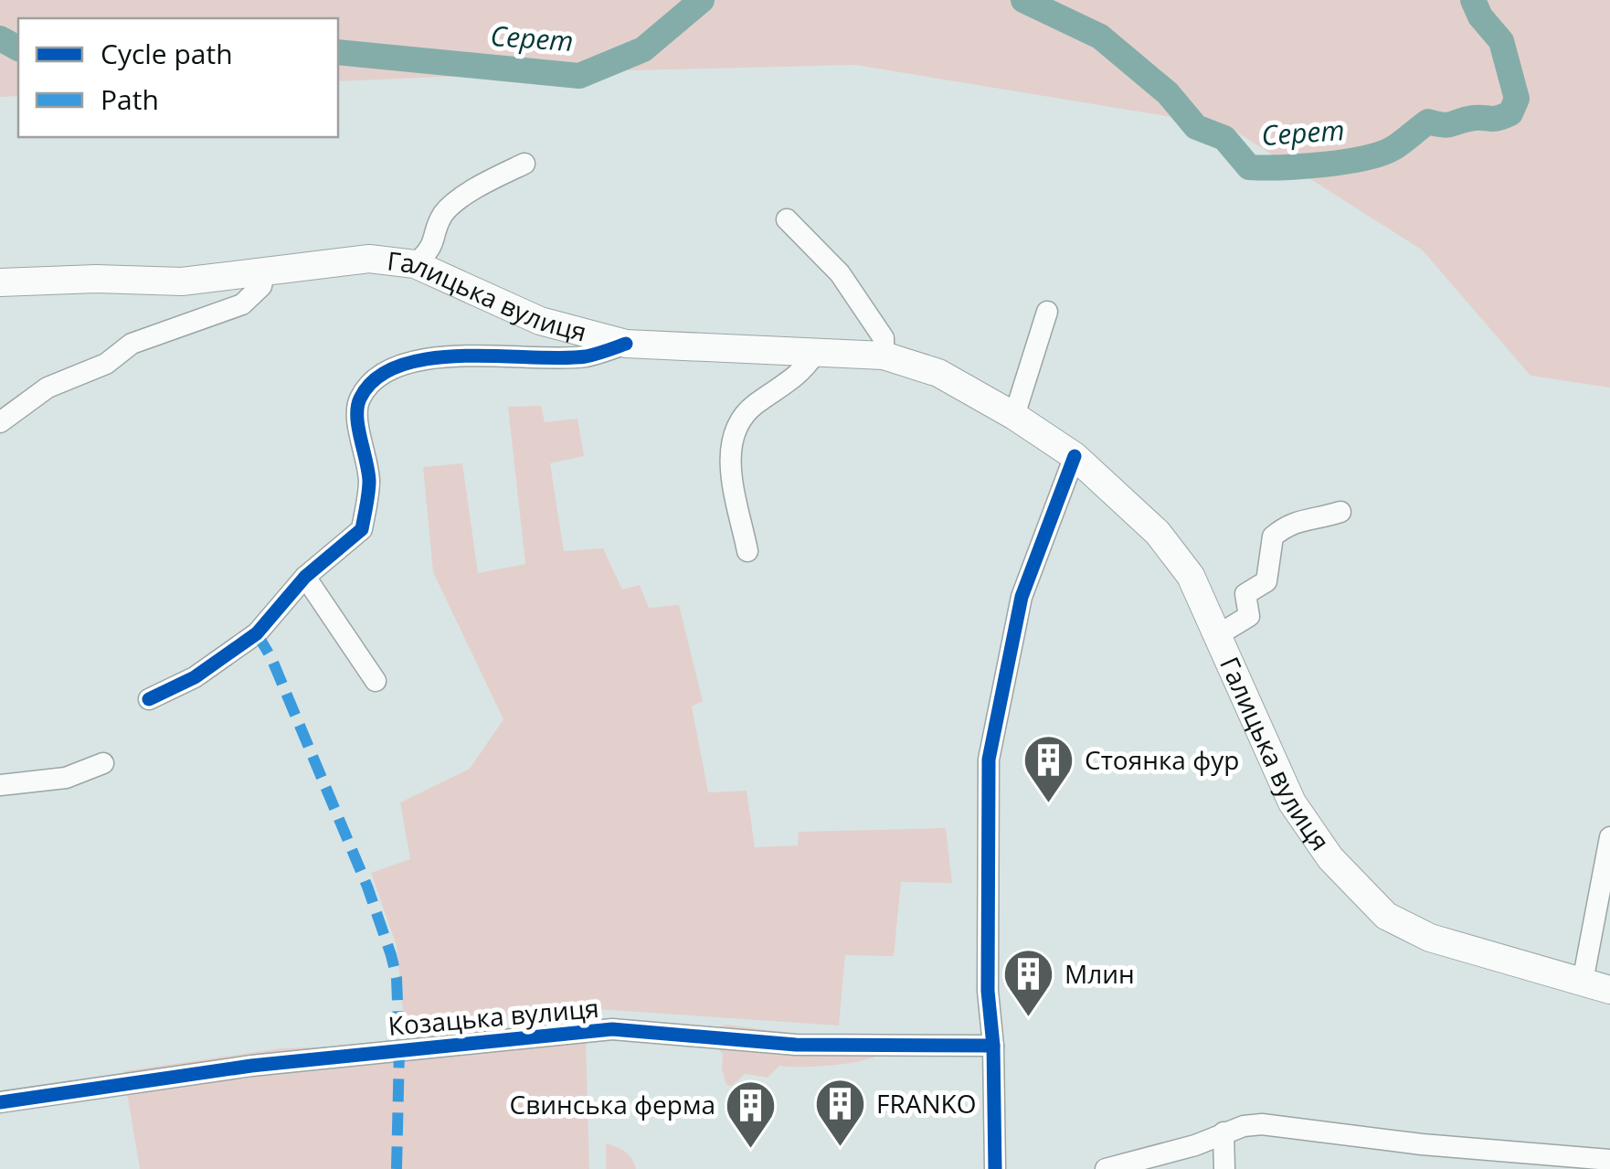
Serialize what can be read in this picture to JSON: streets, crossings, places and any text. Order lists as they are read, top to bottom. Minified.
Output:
{"streets":{"main road":["Галицька вулиця"],"street":["Козацька вулиця"]},"water":["Серет"],"places":{"building":["Стоянка фур","Млин","FRANKO","Свинська ферма"]},"legend":["Cycle path","Path"]}
